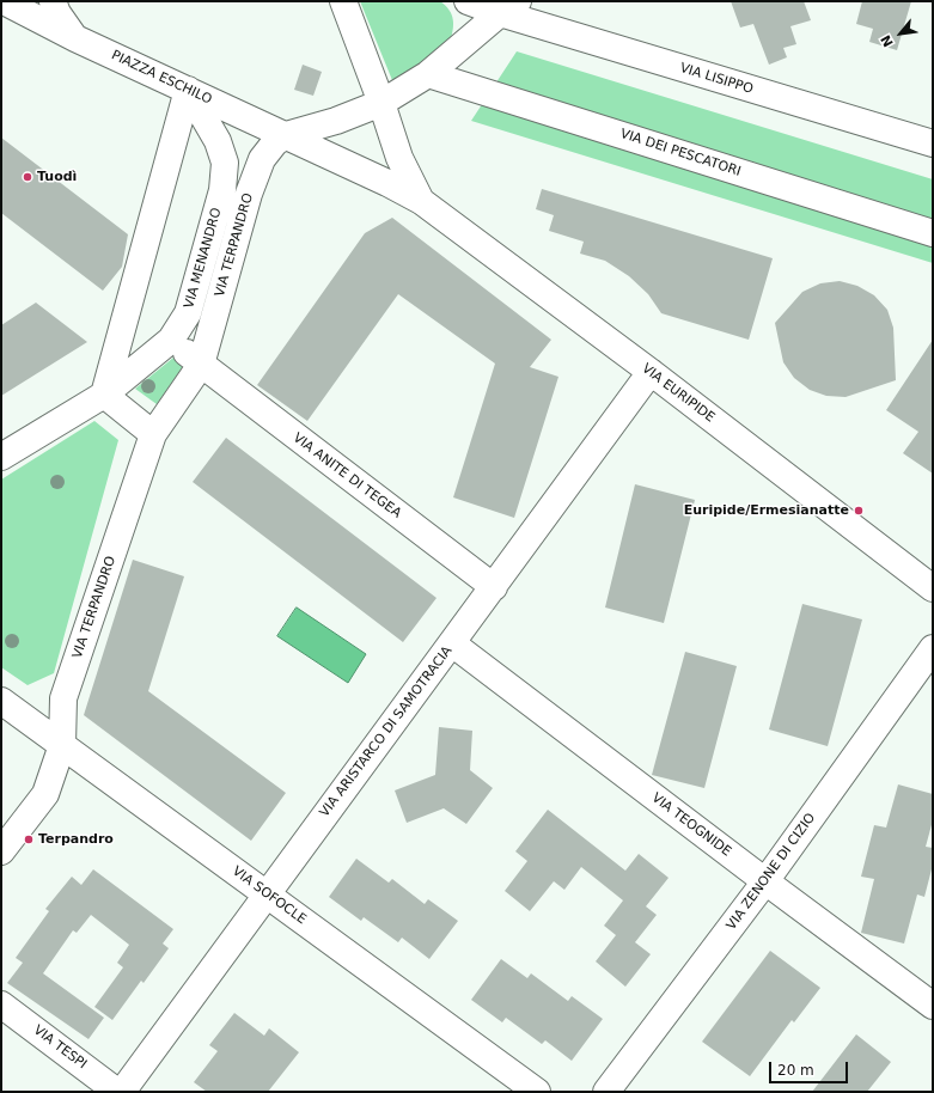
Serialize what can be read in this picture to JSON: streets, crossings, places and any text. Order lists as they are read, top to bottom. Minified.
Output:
{"streets":{"street":["PIAZZA ESCHILO","VIA LISIPPO","VIA DEI PESCATORI","VIA TERPANDRO","VIA MENANDRO","VIA EURIPIDE","VIA ANITE DI TEGEA","VIA ARISTARCO DI SAMOTRACIA","VIA TEOGNIDE","VIA ZENONE DI CIZIO","VIA SOFOCLE","VIA TESPI"]},"crossings":[["PIAZZA ESCHILO","VIA TERPANDRO"],["PIAZZA ESCHILO","VIA MENANDRO"],["PIAZZA ESCHILO","VIA EURIPIDE"],["VIA TERPANDRO","VIA ANITE DI TEGEA"],["VIA TERPANDRO","VIA SOFOCLE"],["VIA EURIPIDE","VIA ARISTARCO DI SAMOTRACIA"],["VIA ANITE DI TEGEA","VIA ARISTARCO DI SAMOTRACIA"],["VIA ARISTARCO DI SAMOTRACIA","VIA TEOGNIDE"],["VIA ARISTARCO DI SAMOTRACIA","VIA SOFOCLE"],["VIA TEOGNIDE","VIA ZENONE DI CIZIO"]],"places":["Tuodì","Euripide/Ermesianatte","Terpandro"],"scale_bar":"20 m","north":"bottom left"}
